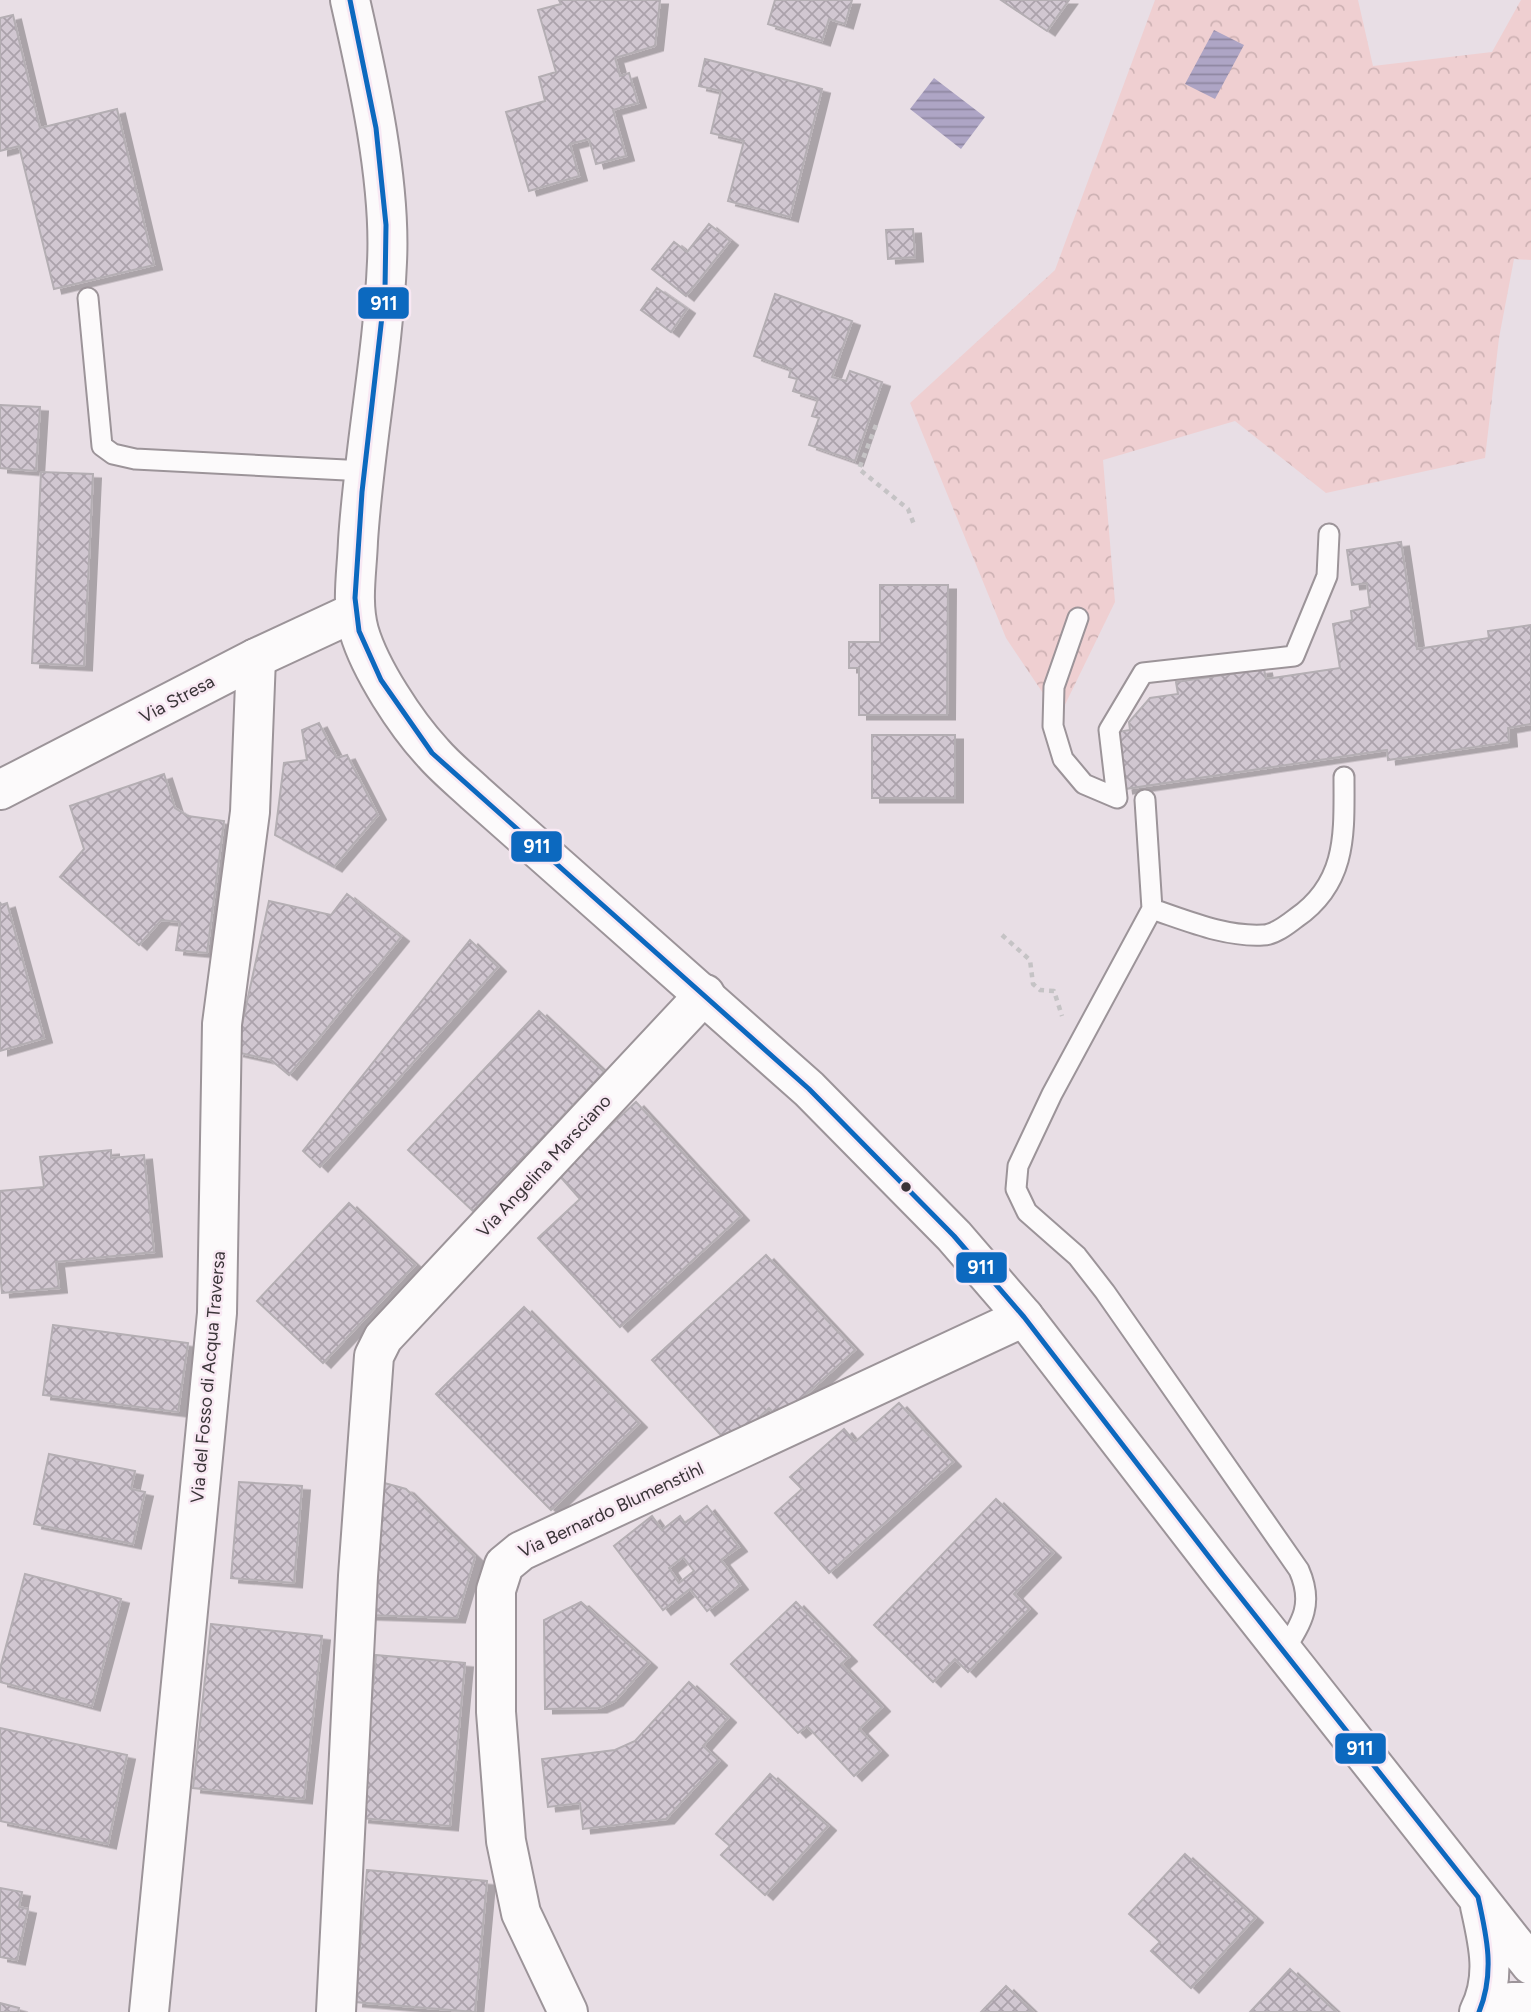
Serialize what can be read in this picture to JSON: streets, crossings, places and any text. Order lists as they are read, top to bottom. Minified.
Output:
{"streets":{"street":["Via Stresa","Via Angelina Marsciano","Via del Fosso di Acqua Traversa","Via Bernardo Blumenstihl"]},"crossings":[["Via Stresa","Via del Fosso di Acqua Traversa"]],"lines":["transit line 911"]}
